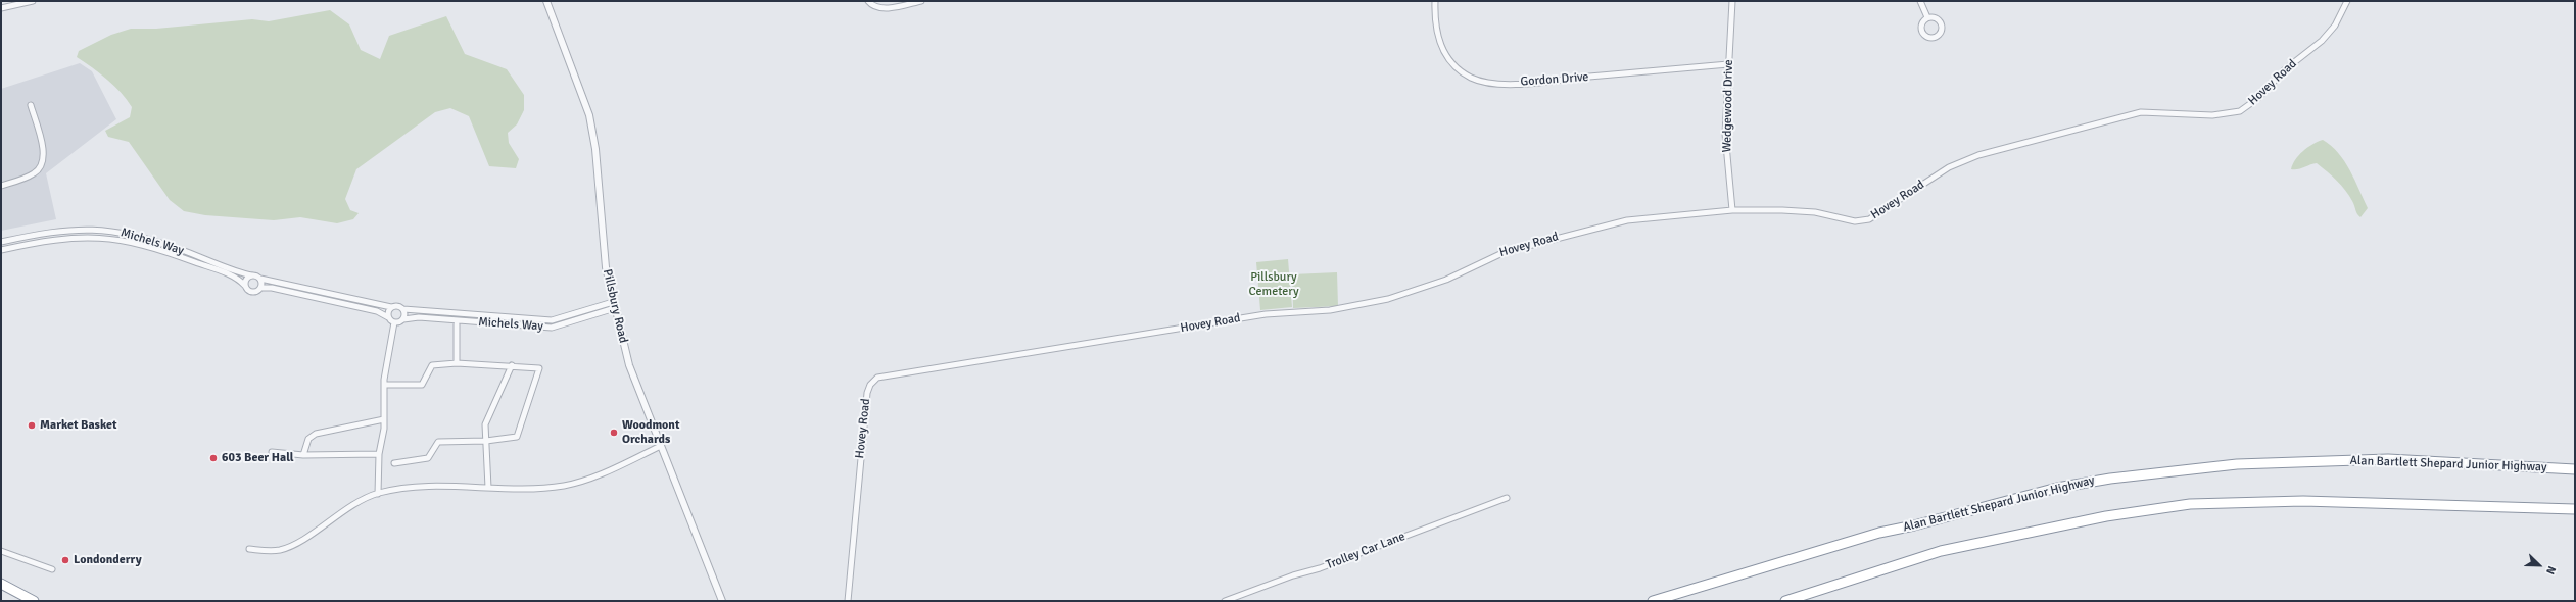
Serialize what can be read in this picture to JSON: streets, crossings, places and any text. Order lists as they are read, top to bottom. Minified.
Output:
{"streets":{"highway":["Alan Bartlett Shepard Junior Highway"],"street":["Gordon Drive","Hovey Road","Wedgewood Drive","Michels Way","Pillsbury Road","Trolley Car Lane"]},"crossings":[["Gordon Drive","Wedgewood Drive"],["Hovey Road","Wedgewood Drive"],["Michels Way","Pillsbury Road"]],"parks":["Pillsbury Cemetery"],"places":["Market Basket","Woodmont Orchards","603 Beer Hall","Londonderry"],"north":"bottom right"}
